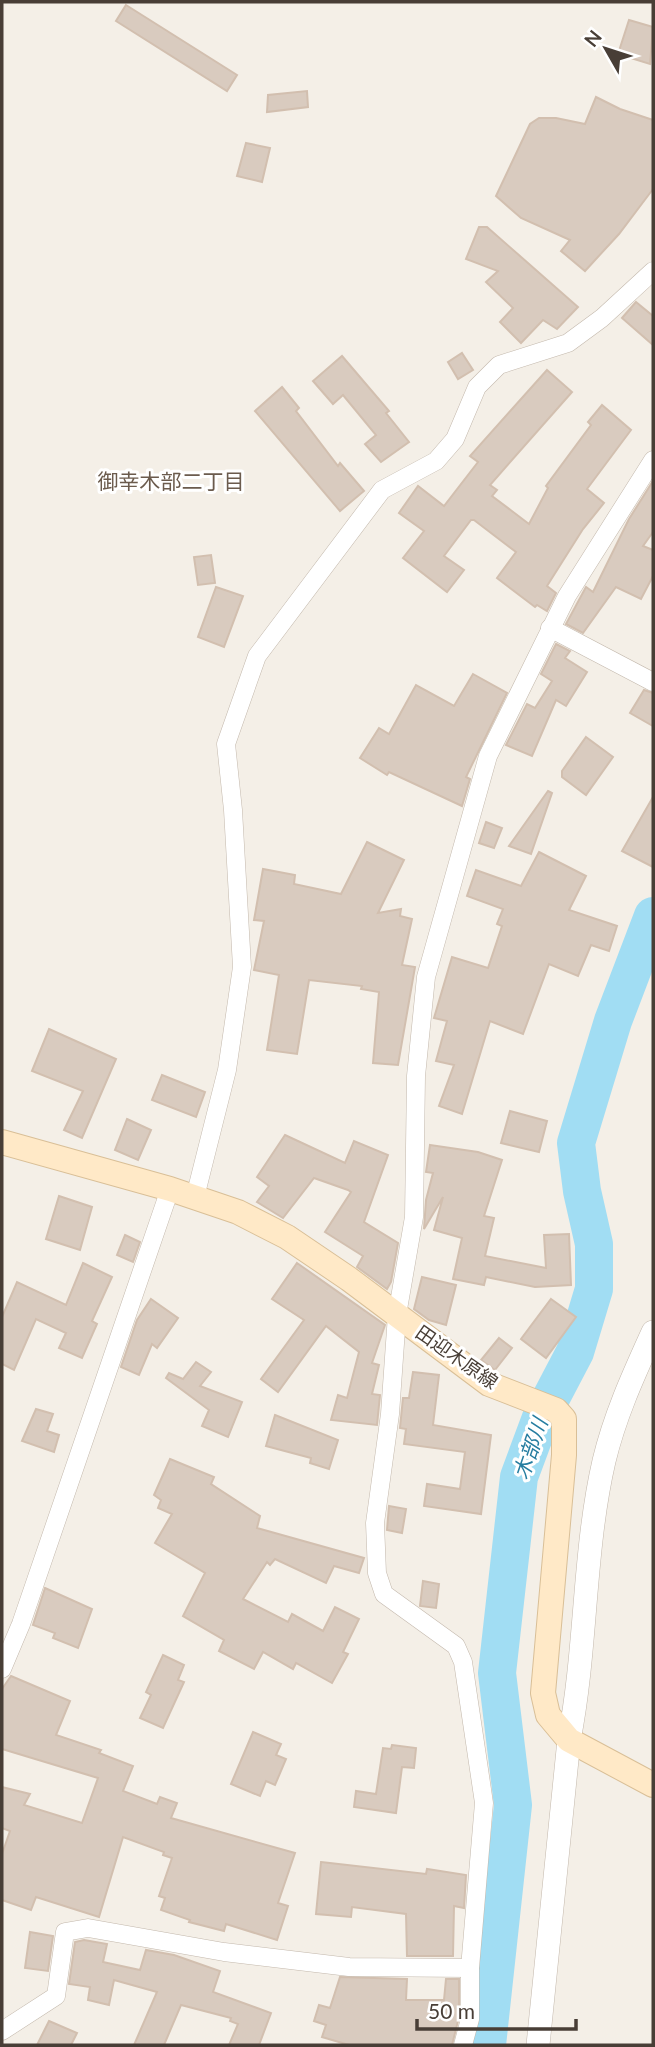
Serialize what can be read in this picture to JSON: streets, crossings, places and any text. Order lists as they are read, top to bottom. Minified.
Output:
{"streets":{"main road":["田迎木原線"]},"districts":["御幸木部二丁目"],"water":["木部川"],"scale_bar":"50 m","north":"top left"}
